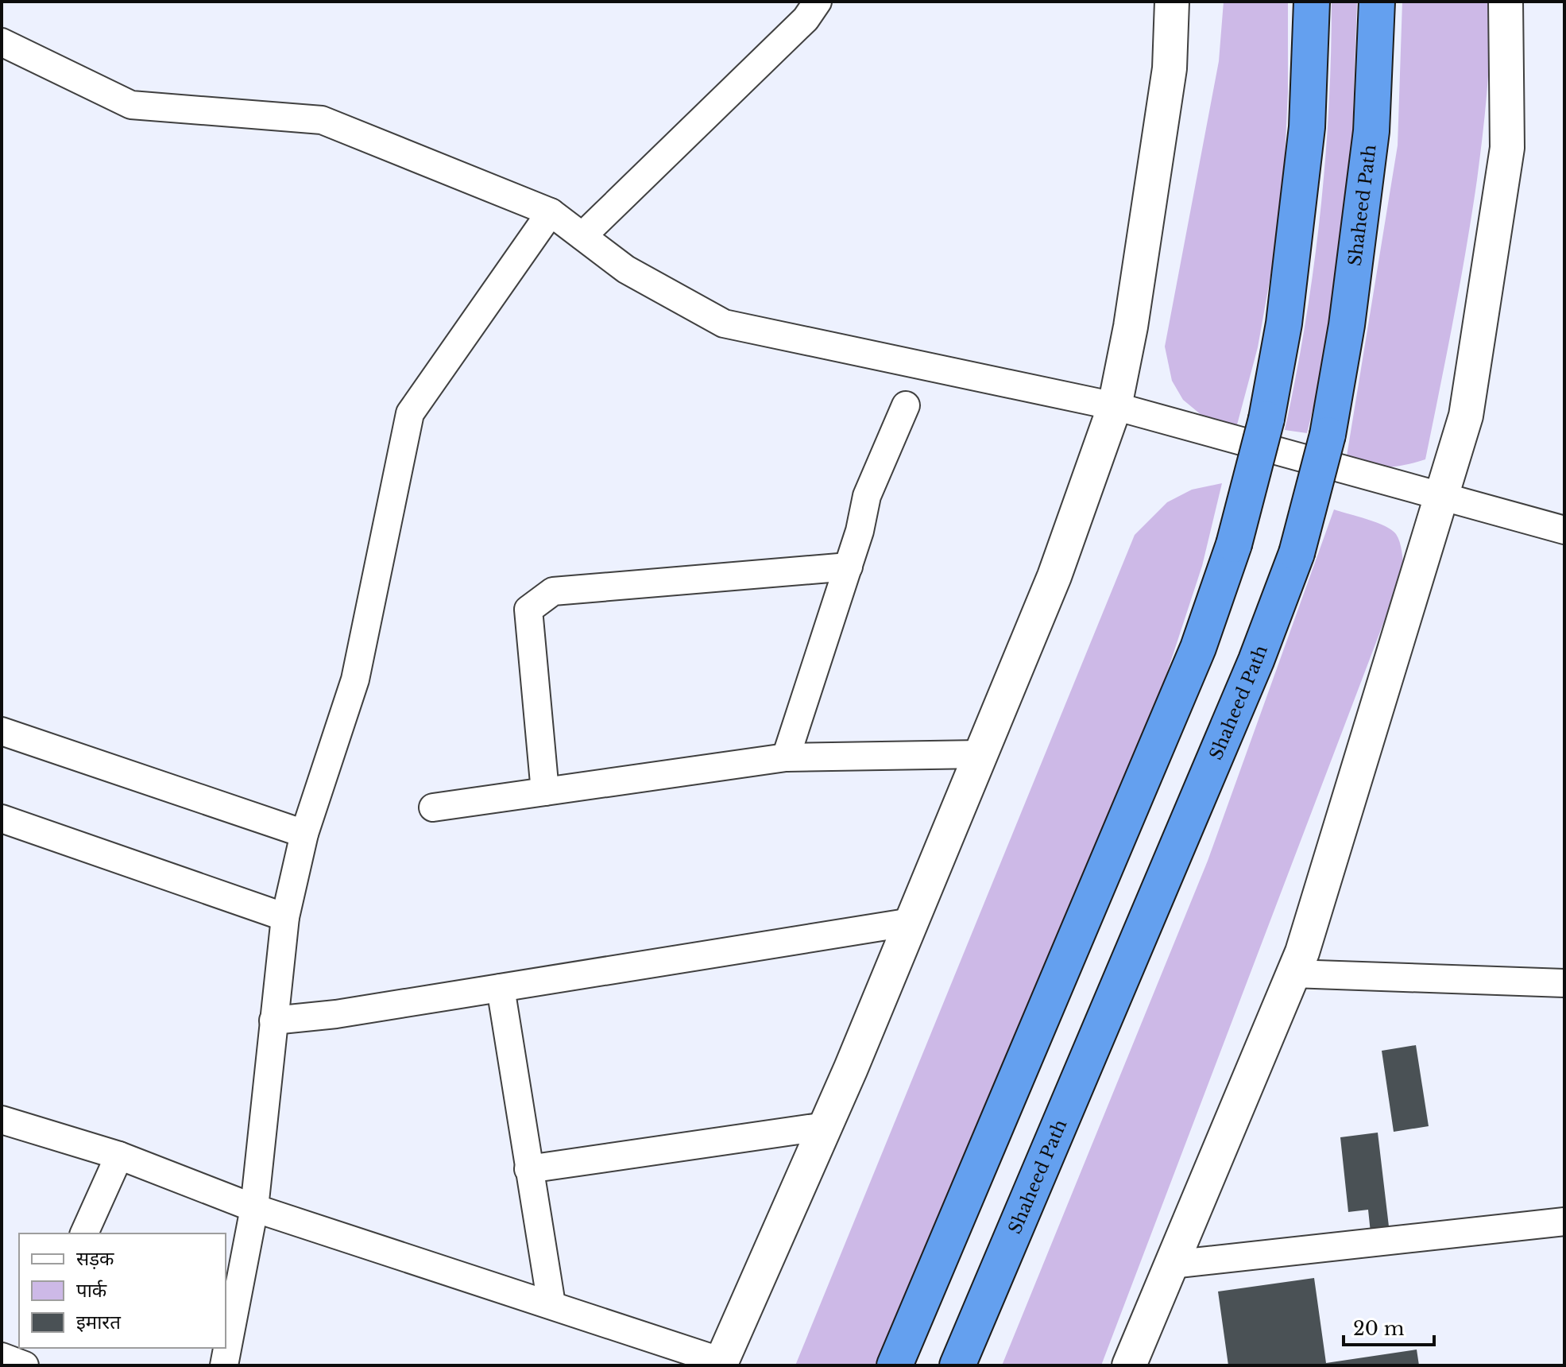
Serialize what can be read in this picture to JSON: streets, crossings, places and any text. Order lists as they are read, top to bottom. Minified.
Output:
{"streets":{"highway":["Shaheed Path"]},"legend":["सड़क","पार्क","इमारत"],"scale_bar":"20 m"}
